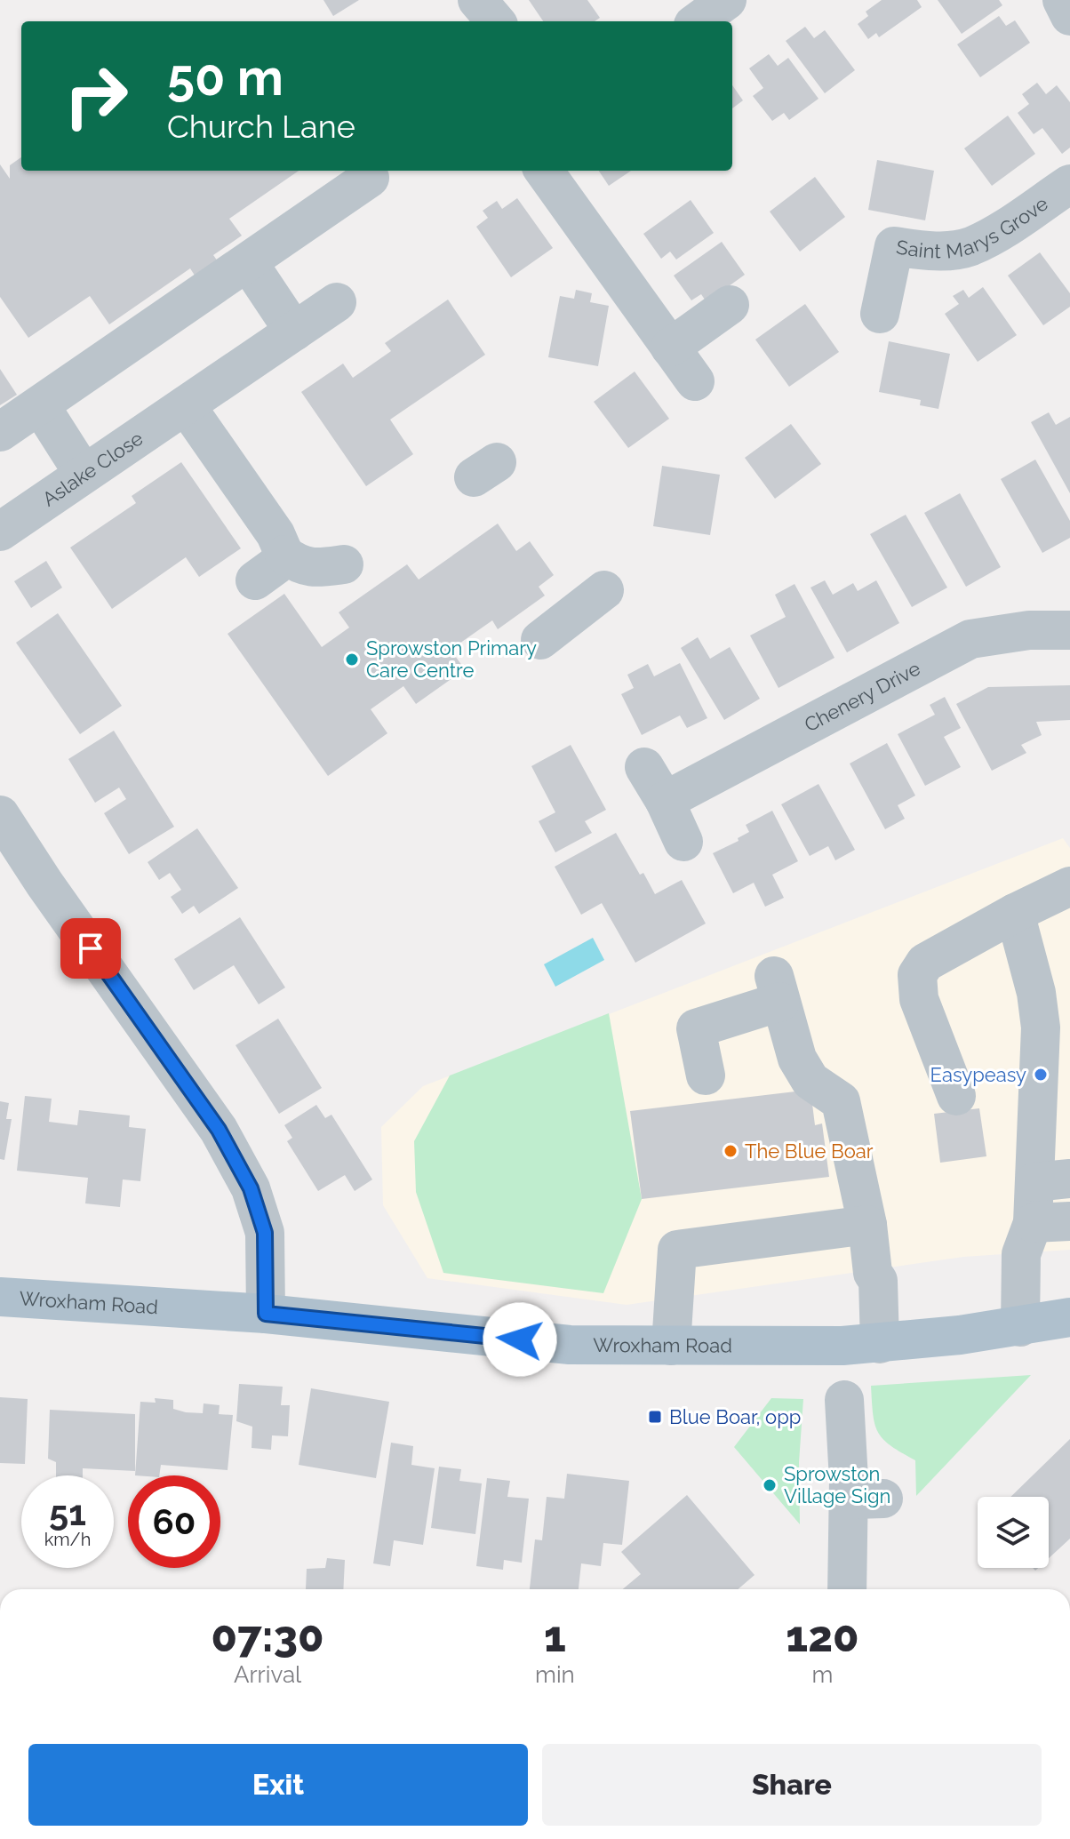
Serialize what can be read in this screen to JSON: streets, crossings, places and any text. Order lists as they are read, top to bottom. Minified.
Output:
{"streets":{"main road":["Wroxham Road"],"street":["Saint Marys Grove","Aslake Close","Chenery Drive"]},"places":{"other":["Sprowston Primary Care Centre","Easypeasy","The Blue Boar","Sprowston Village Sign"],"transit":["Blue Boar, opp"]},"page":{"turn":["50 m","Church Lane"],"speed":"51 km/h","limit":"60","eta":["07:30","Arrival","1","min","120","m"],"buttons":["Exit","Share"]}}
